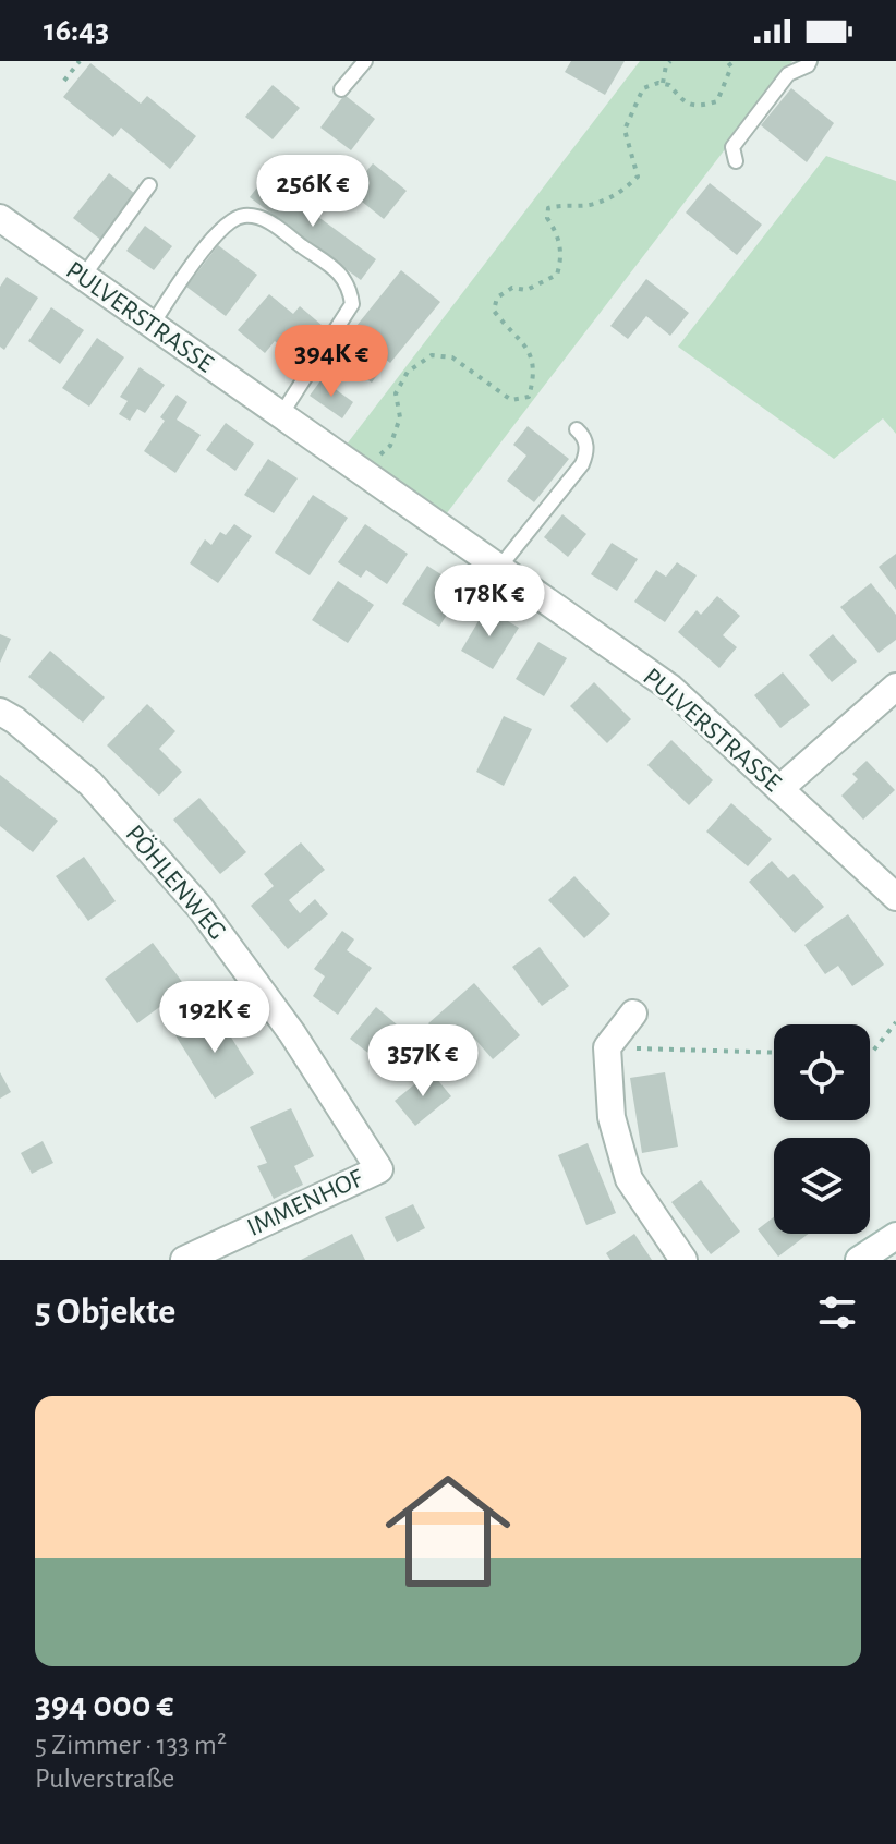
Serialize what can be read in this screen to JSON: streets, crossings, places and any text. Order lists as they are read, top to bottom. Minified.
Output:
{"streets":{"street":["PULVERSTRASSE","PÖHLENWEG","IMMENHOF"]},"crossings":[["PÖHLENWEG","IMMENHOF"]],"page":{"status":"16:43","price":["256K €","394K €","178K €","192K €","357K €"],"heading":"5 Objekte","list":[{"name":"394 000 €","note":"5 Zimmer · 133 m² · Pulverstraße"}]}}
